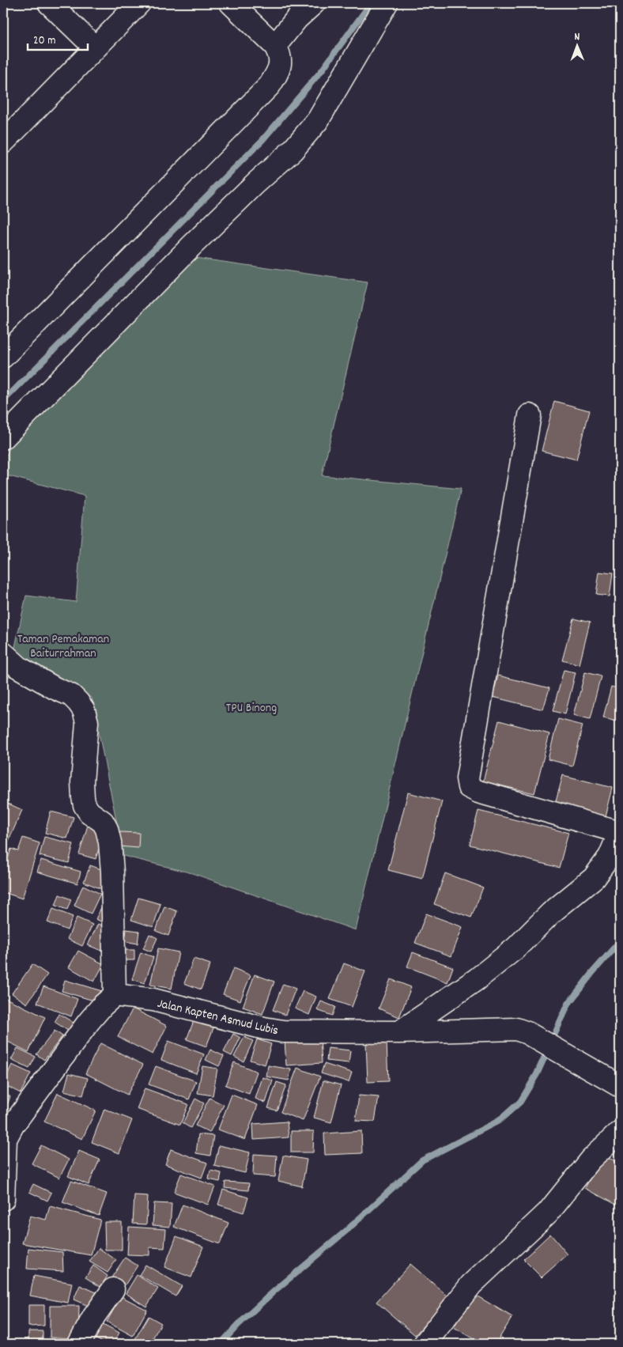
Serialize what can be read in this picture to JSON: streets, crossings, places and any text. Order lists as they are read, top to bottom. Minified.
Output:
{"streets":{"street":["Jalan Kapten Asmud Lubis"]},"parks":["Taman Pemakaman Baiturrahman","TPU Binong"],"scale_bar":"20 m","north":"top"}
